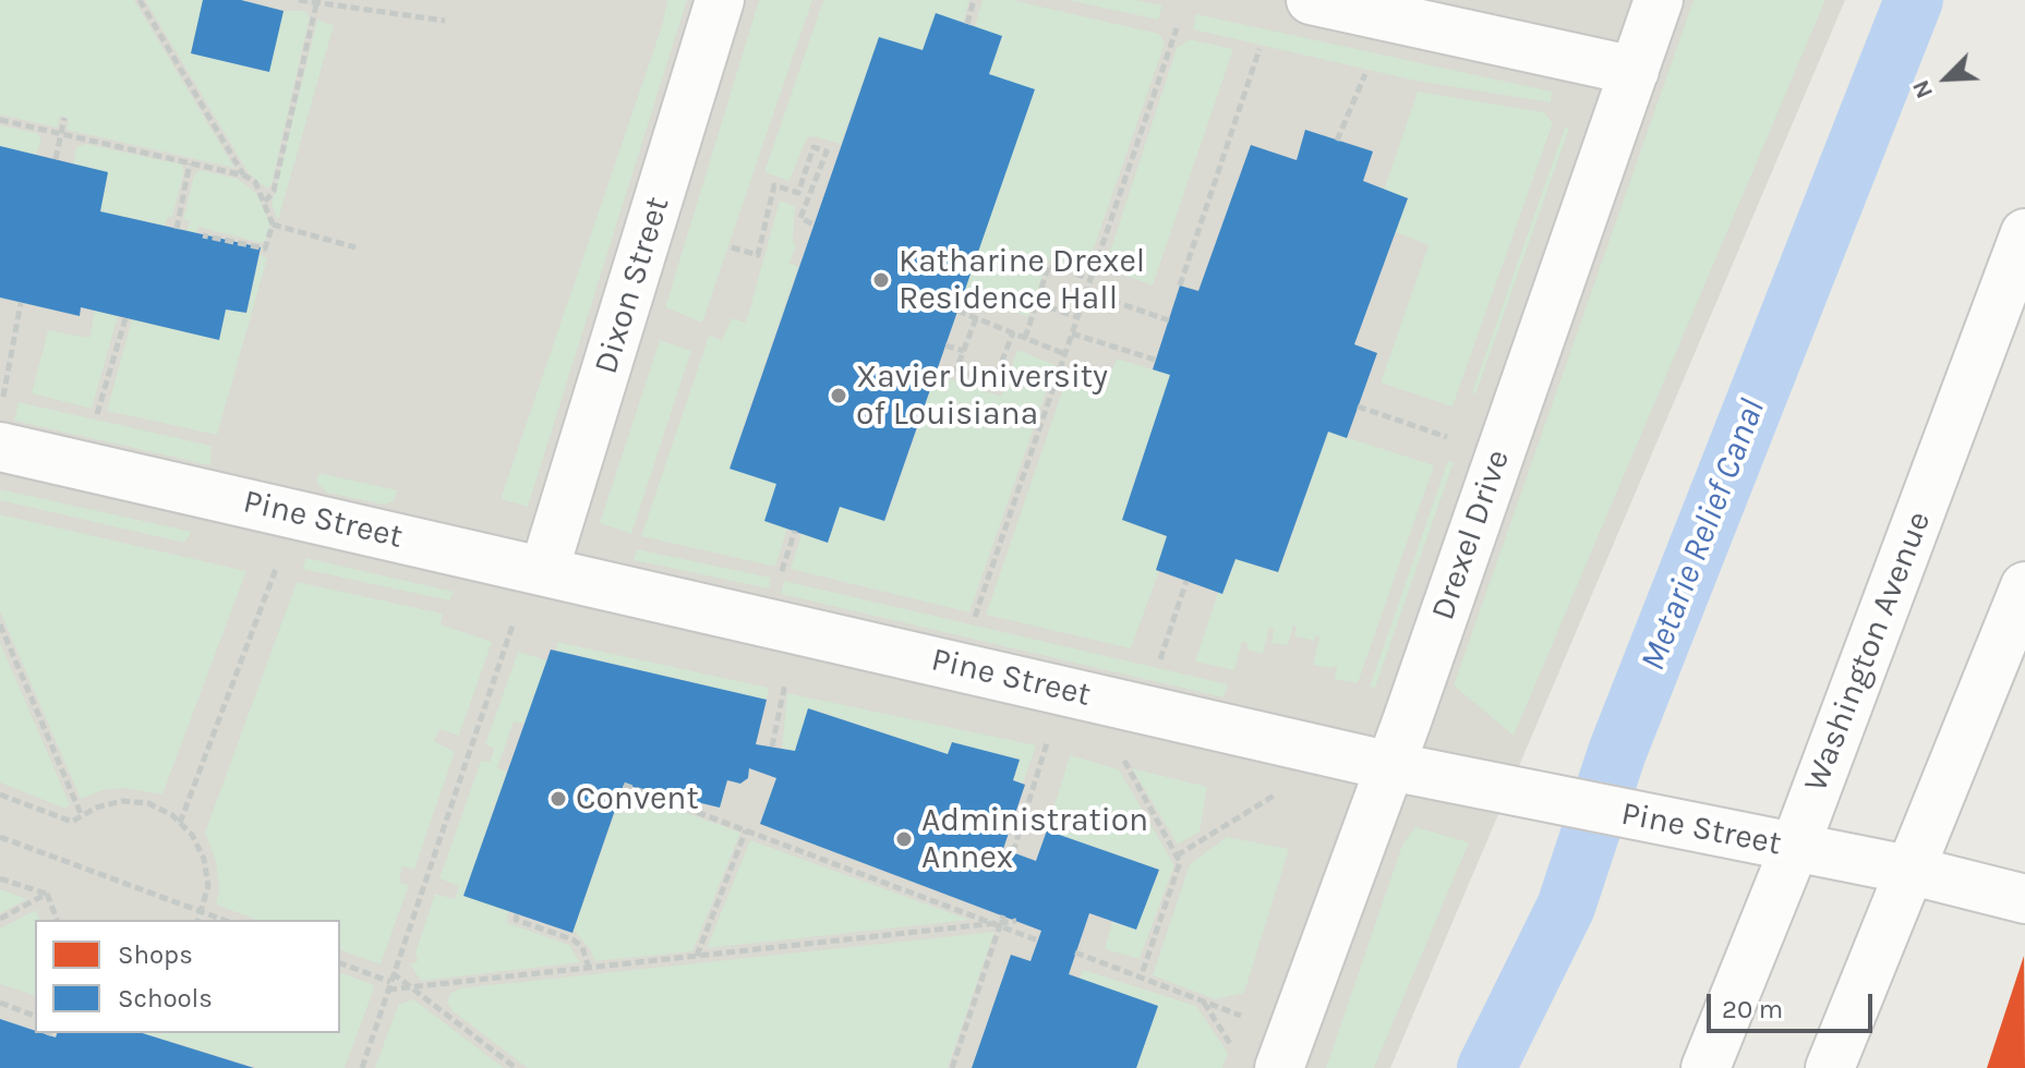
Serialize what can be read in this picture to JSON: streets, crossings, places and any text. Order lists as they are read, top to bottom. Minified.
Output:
{"streets":{"street":["Dixon Street","Pine Street","Drexel Drive","Washington Avenue"]},"crossings":[["Dixon Street","Pine Street"],["Pine Street","Drexel Drive"],["Pine Street","Washington Avenue"]],"water":["Metarie Relief Canal"],"places":["Katharine Drexel Residence Hall","Xavier University of Louisiana","Convent","Administration Annex"],"legend":["Shops","Schools"],"scale_bar":"20 m","north":"bottom left"}
